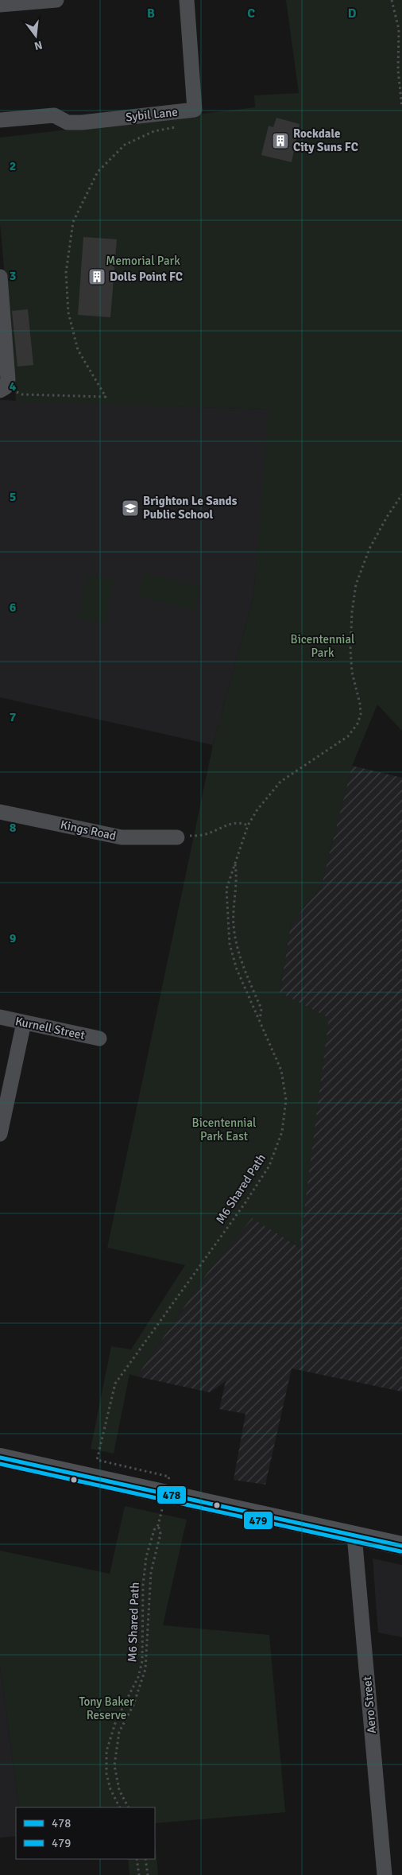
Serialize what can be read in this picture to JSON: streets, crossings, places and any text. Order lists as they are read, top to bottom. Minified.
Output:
{"streets":{"street":["Sybil Lane","Kings Road","Kurnell Street","Aero Street"],"path":["M6 Shared Path"]},"parks":["Memorial Park","Bicentennial Park","Bicentennial Park East","Tony Baker Reserve"],"places":{"building":["Rockdale City Suns FC","Dolls Point FC"],"school or university":["Brighton Le Sands Public School"]},"lines":["transit line 478","transit line 479"],"legend":["478","479"],"north":"bottom","grid":{"columns":["B","C","D"],"rows":["2","3","4","5","6","7","8","9"]}}
